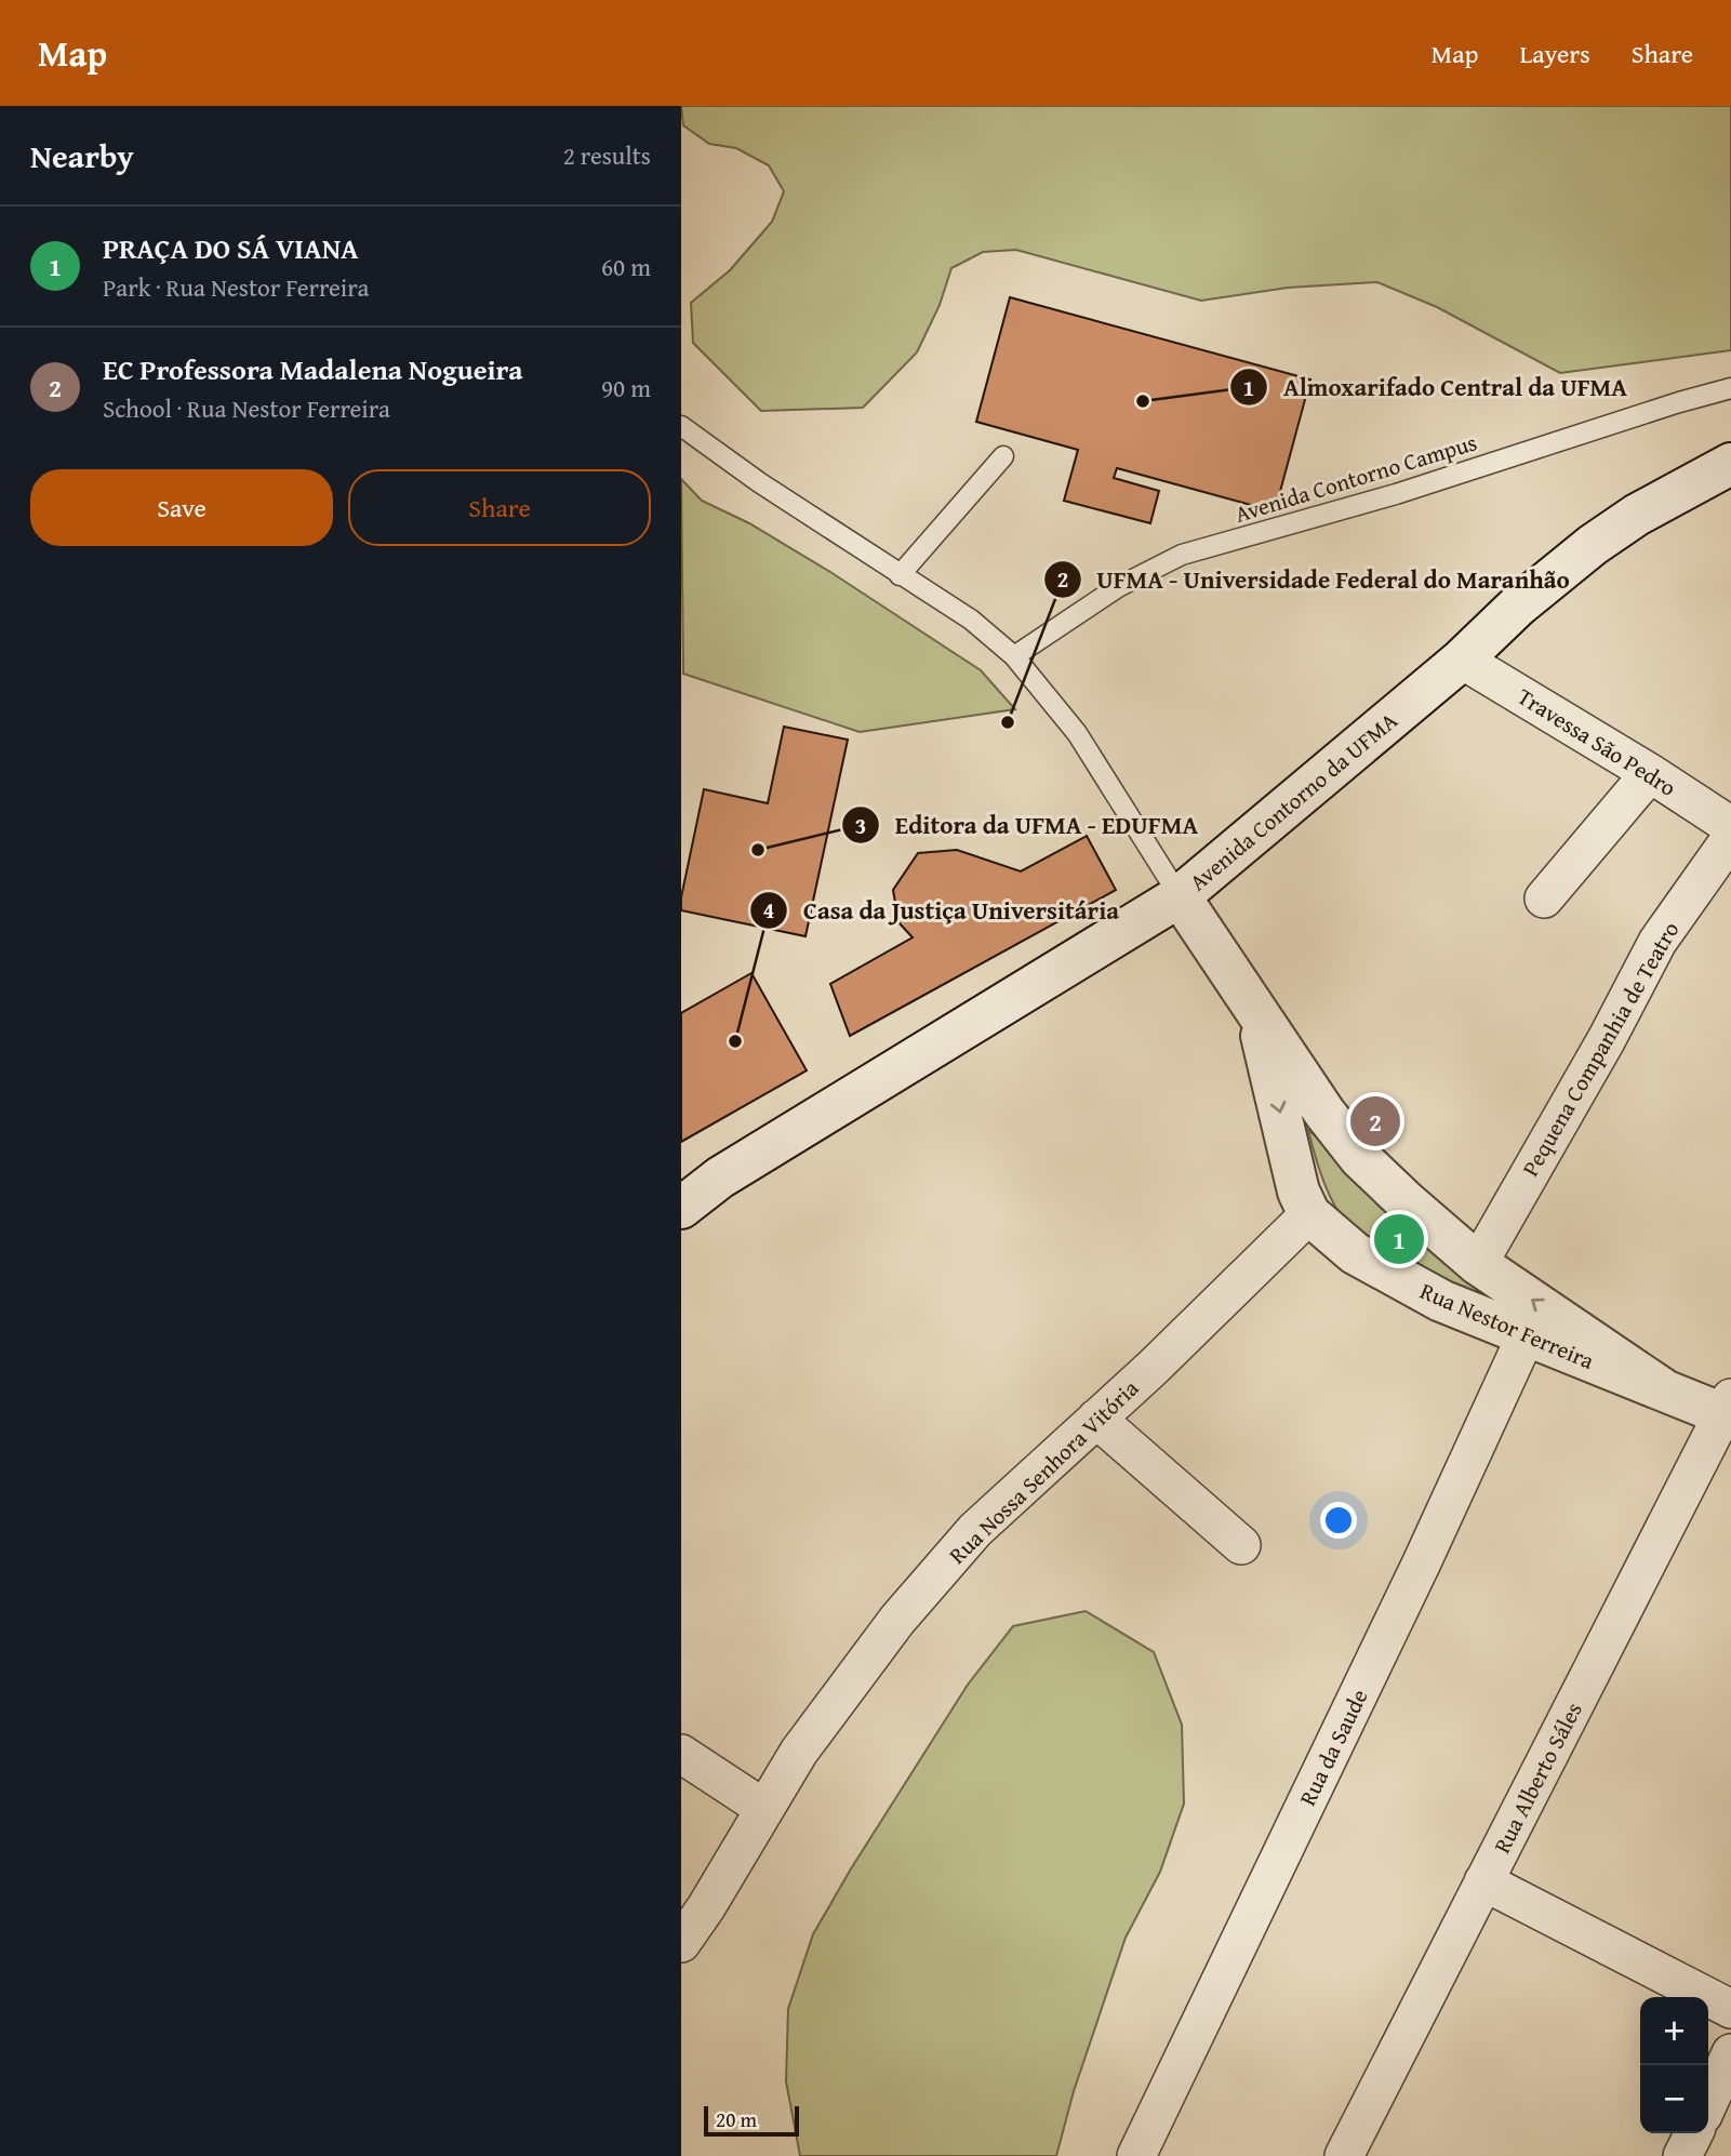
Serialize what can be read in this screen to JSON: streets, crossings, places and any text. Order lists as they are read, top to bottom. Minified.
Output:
{"streets":{"street":["Travessa São Pedro","Avenida Contorno da UFMA","Pequena Companhia de Teatro","Rua Nestor Ferreira","Rua Nossa Senhora Vitória","Rua da Saude","Rua Alberto Sáles"],"lane":["Avenida Contorno Campus"]},"crossings":[["Travessa São Pedro","Avenida Contorno da UFMA"],["Avenida Contorno da UFMA","Rua Nestor Ferreira"],["Pequena Companhia de Teatro","Rua Nestor Ferreira"],["Rua Nestor Ferreira","Rua Nossa Senhora Vitória"],["Rua Nestor Ferreira","Rua da Saude"],["Rua Nestor Ferreira","Rua Alberto Sáles"]],"places":["Almoxarifado Central da UFMA","UFMA - Universidade Federal do Maranhão","Editora da UFMA - EDUFMA","Casa da Justiça Universitária"],"scale_bar":"20 m","page":{"header":"Map","nav":["Map","Layers","Share"],"heading":["Nearby","2 results"],"list":[{"mark":"1","name":"PRAÇA DO SÁ VIANA","note":"Park · Rua Nestor Ferreira","value":"60 m"},{"mark":"2","name":"EC Professora Madalena Nogueira","note":"School · Rua Nestor Ferreira","value":"90 m"}],"buttons":["Save","Share"],"pins":["2","1"],"map_buttons":["+","−"],"scale":"20 m"}}
